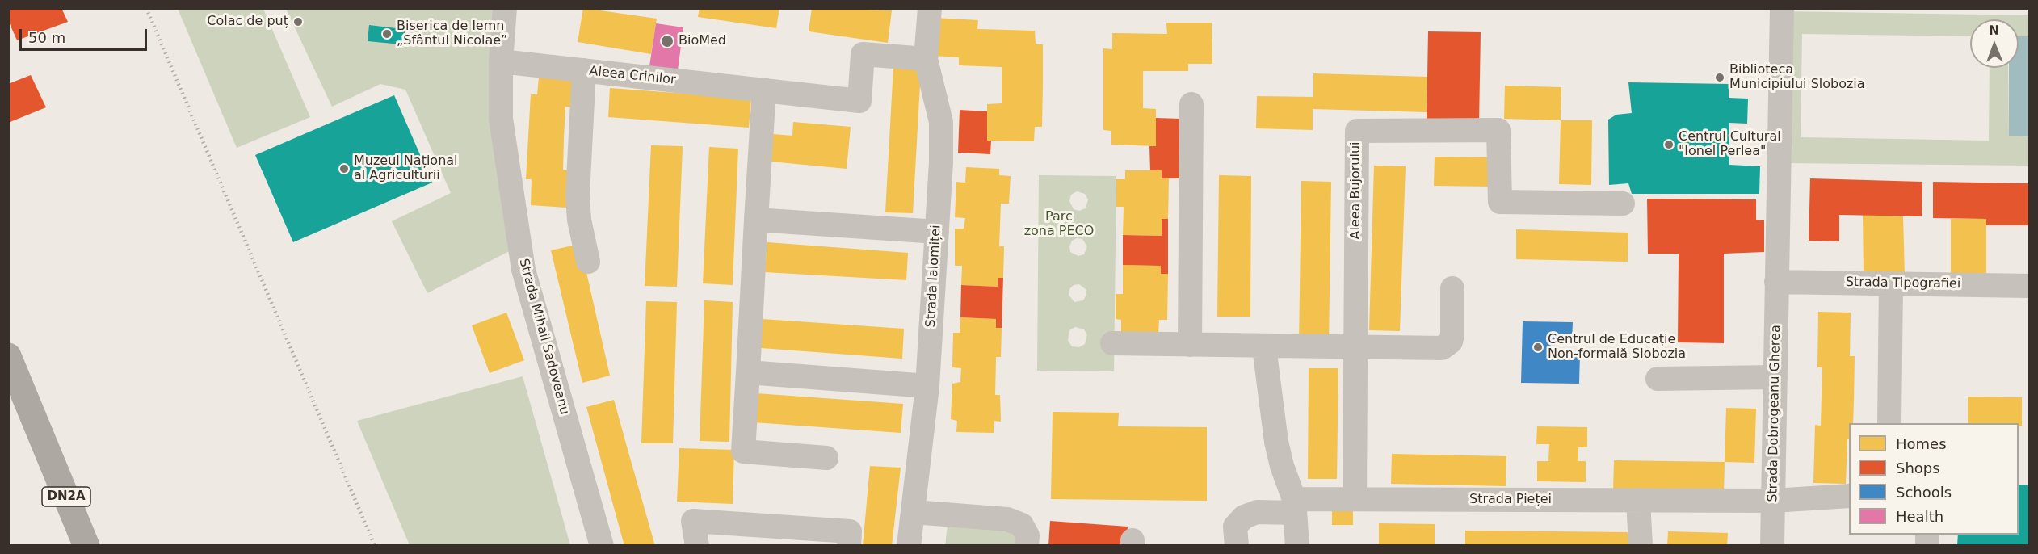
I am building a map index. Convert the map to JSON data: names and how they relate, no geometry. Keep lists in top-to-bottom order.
{
  "streets": {
    "highway": ["DN2A"],
    "street": [
      "Aleea Crinilor",
      "Aleea Bujorului",
      "Strada Ialomiței",
      "Strada Tipografiei",
      "Strada Mihail Sadoveanu",
      "Strada Dobrogeanu Gherea",
      "Strada Pieței"
    ]
  },
  "crossings": [
    ["Aleea Crinilor", "Strada Ialomiței"],
    ["Aleea Crinilor", "Strada Mihail Sadoveanu"],
    ["Aleea Bujorului", "Strada Pieței"],
    ["Strada Tipografiei", "Strada Dobrogeanu Gherea"],
    ["Strada Dobrogeanu Gherea", "Strada Pieței"]
  ],
  "parks": ["Parc zona PECO"],
  "places": [
    "Colac de puț",
    "Biserica de lemn „Sfântul Nicolae”",
    "BioMed",
    "Biblioteca Municipiului Slobozia",
    "Centrul Cultural \"Ionel Perlea\"",
    "Muzeul Național al Agriculturii",
    "Centrul de Educație Non-formală Slobozia"
  ],
  "legend": [
    "Homes",
    "Shops",
    "Schools",
    "Health"
  ],
  "scale_bar": "50 m",
  "north": "top"
}
